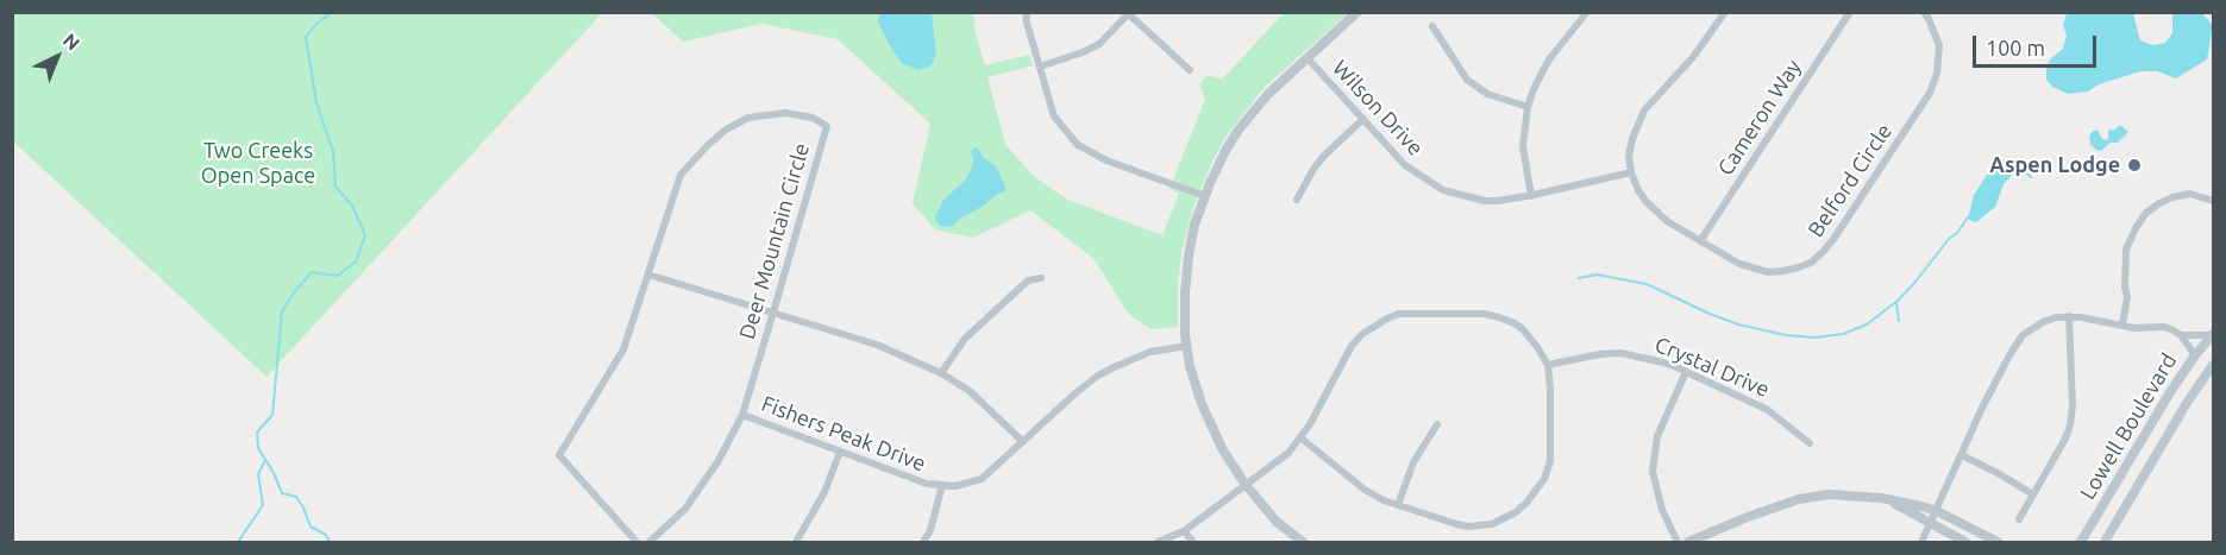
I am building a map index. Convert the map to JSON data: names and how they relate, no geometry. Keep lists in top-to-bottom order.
{
  "streets": {
    "main road": ["Lowell Boulevard"],
    "street": [
      "Wilson Drive",
      "Cameron Way",
      "Belford Circle",
      "Deer Mountain Circle",
      "Crystal Drive",
      "Fishers Peak Drive"
    ]
  },
  "crossings": [
    ["Wilson Drive", "Belford Circle"],
    ["Cameron Way", "Belford Circle"],
    ["Deer Mountain Circle", "Fishers Peak Drive"]
  ],
  "parks": ["Two Creeks Open Space"],
  "places": ["Aspen Lodge"],
  "scale_bar": "100 m",
  "north": "top right"
}
